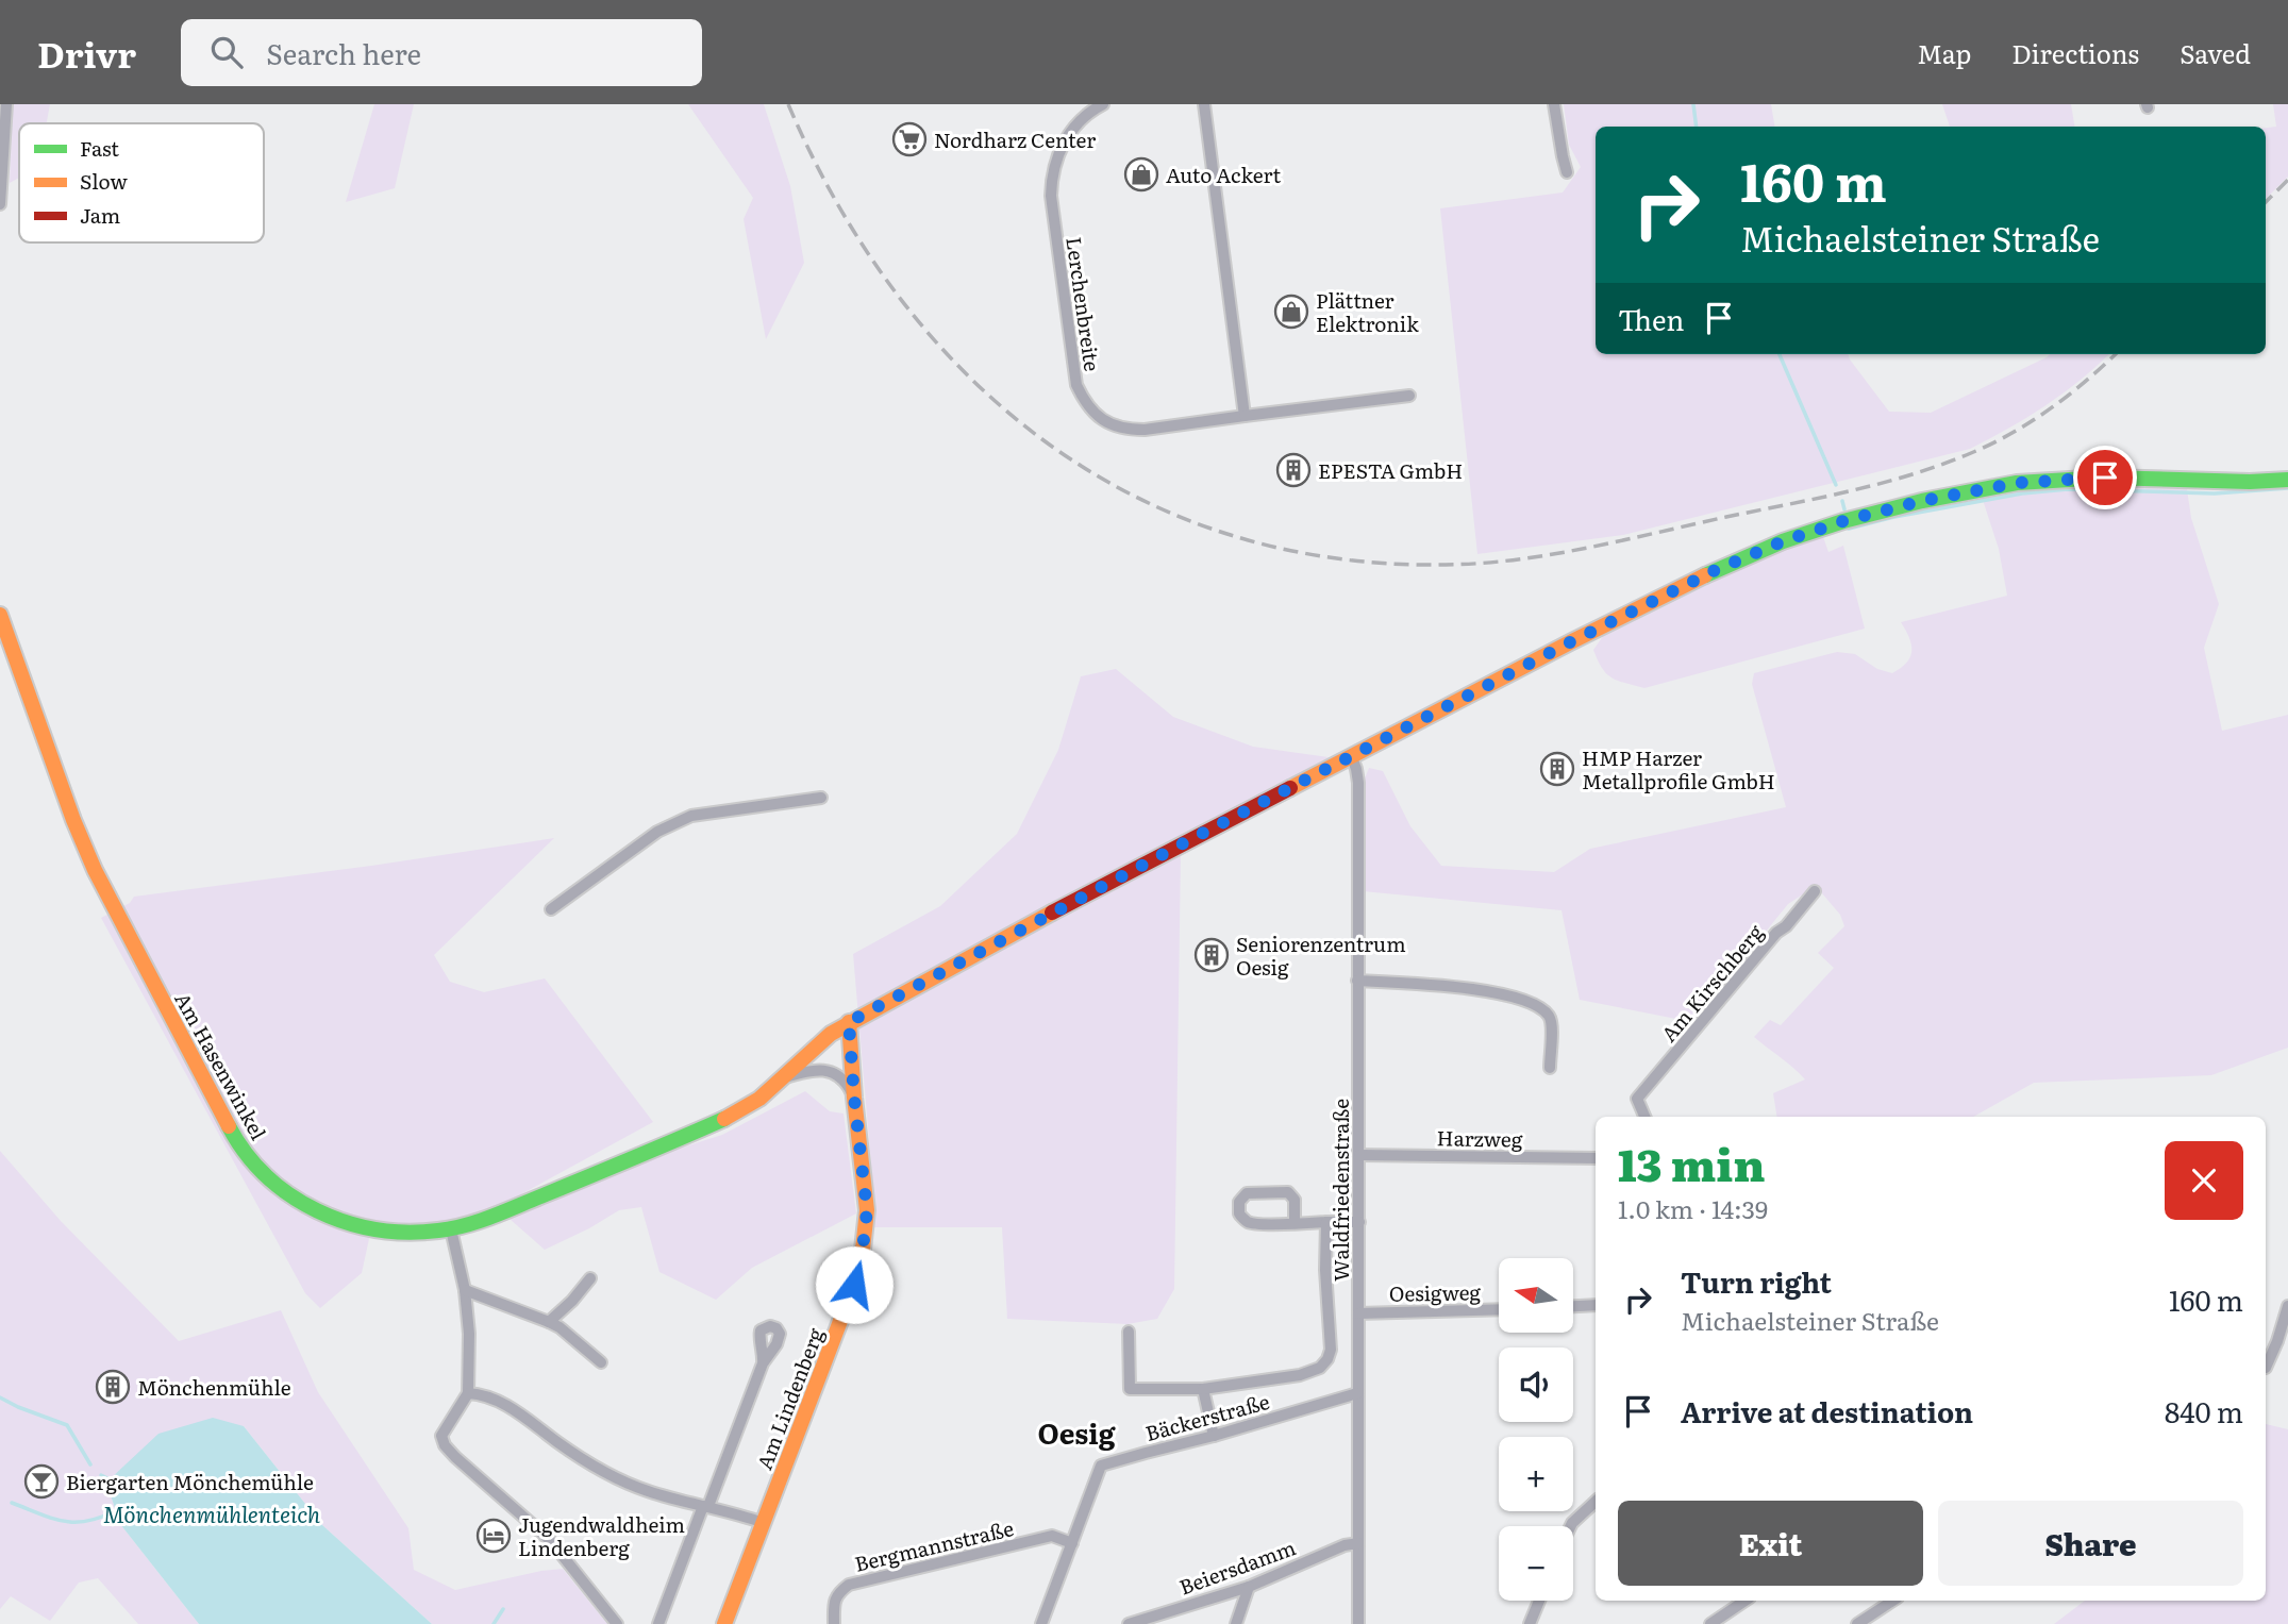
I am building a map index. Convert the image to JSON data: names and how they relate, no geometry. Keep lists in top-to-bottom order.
{
  "streets": {
    "street": [
      "Lerchenbreite",
      "Am Kirschberg",
      "Am Hasenwinkel",
      "Harzweg",
      "Waldfriedenstraße",
      "Oesigweg",
      "Am Lindenberg",
      "Bäckerstraße",
      "Bergmannstraße",
      "Beiersdamm"
    ]
  },
  "crossings": [
    ["Am Hasenwinkel", "Waldfriedenstraße"],
    ["Am Hasenwinkel", "Am Lindenberg"],
    ["Harzweg", "Waldfriedenstraße"],
    ["Waldfriedenstraße", "Oesigweg"],
    ["Waldfriedenstraße", "Bäckerstraße"],
    ["Waldfriedenstraße", "Beiersdamm"],
    ["Bäckerstraße", "Bergmannstraße"]
  ],
  "districts": ["Oesig"],
  "water": ["Mönchenmühlenteich"],
  "places": {
    "supermarket": ["Nordharz Center"],
    "shop": ["Auto Ackert", "Plättner Elektronik"],
    "building": [
      "EPESTA GmbH",
      "HMP Harzer Metallprofile GmbH",
      "Seniorenzentrum Oesig",
      "Mönchenmühle"
    ],
    "bar": ["Biergarten Mönchemühle"],
    "hotel": ["Jugendwaldheim Lindenberg"]
  },
  "legend": ["Fast", "Slow", "Jam"],
  "north": "left",
  "page": {
    "header": "Drivr",
    "search": "Search here",
    "nav": ["Map", "Directions", "Saved"],
    "turn": ["160 m", "Michaelsteiner Straße"],
    "then": "Then",
    "heading": ["13 min", "1.0 km · 14:39"],
    "list": [
      {
        "name": "Turn right",
        "note": "Michaelsteiner Straße",
        "value": "160 m"
      },
      {
        "name": "Arrive at destination",
        "value": "840 m"
      }
    ],
    "map_buttons": ["+", "−"],
    "buttons": ["Exit", "Share"]
  }
}
